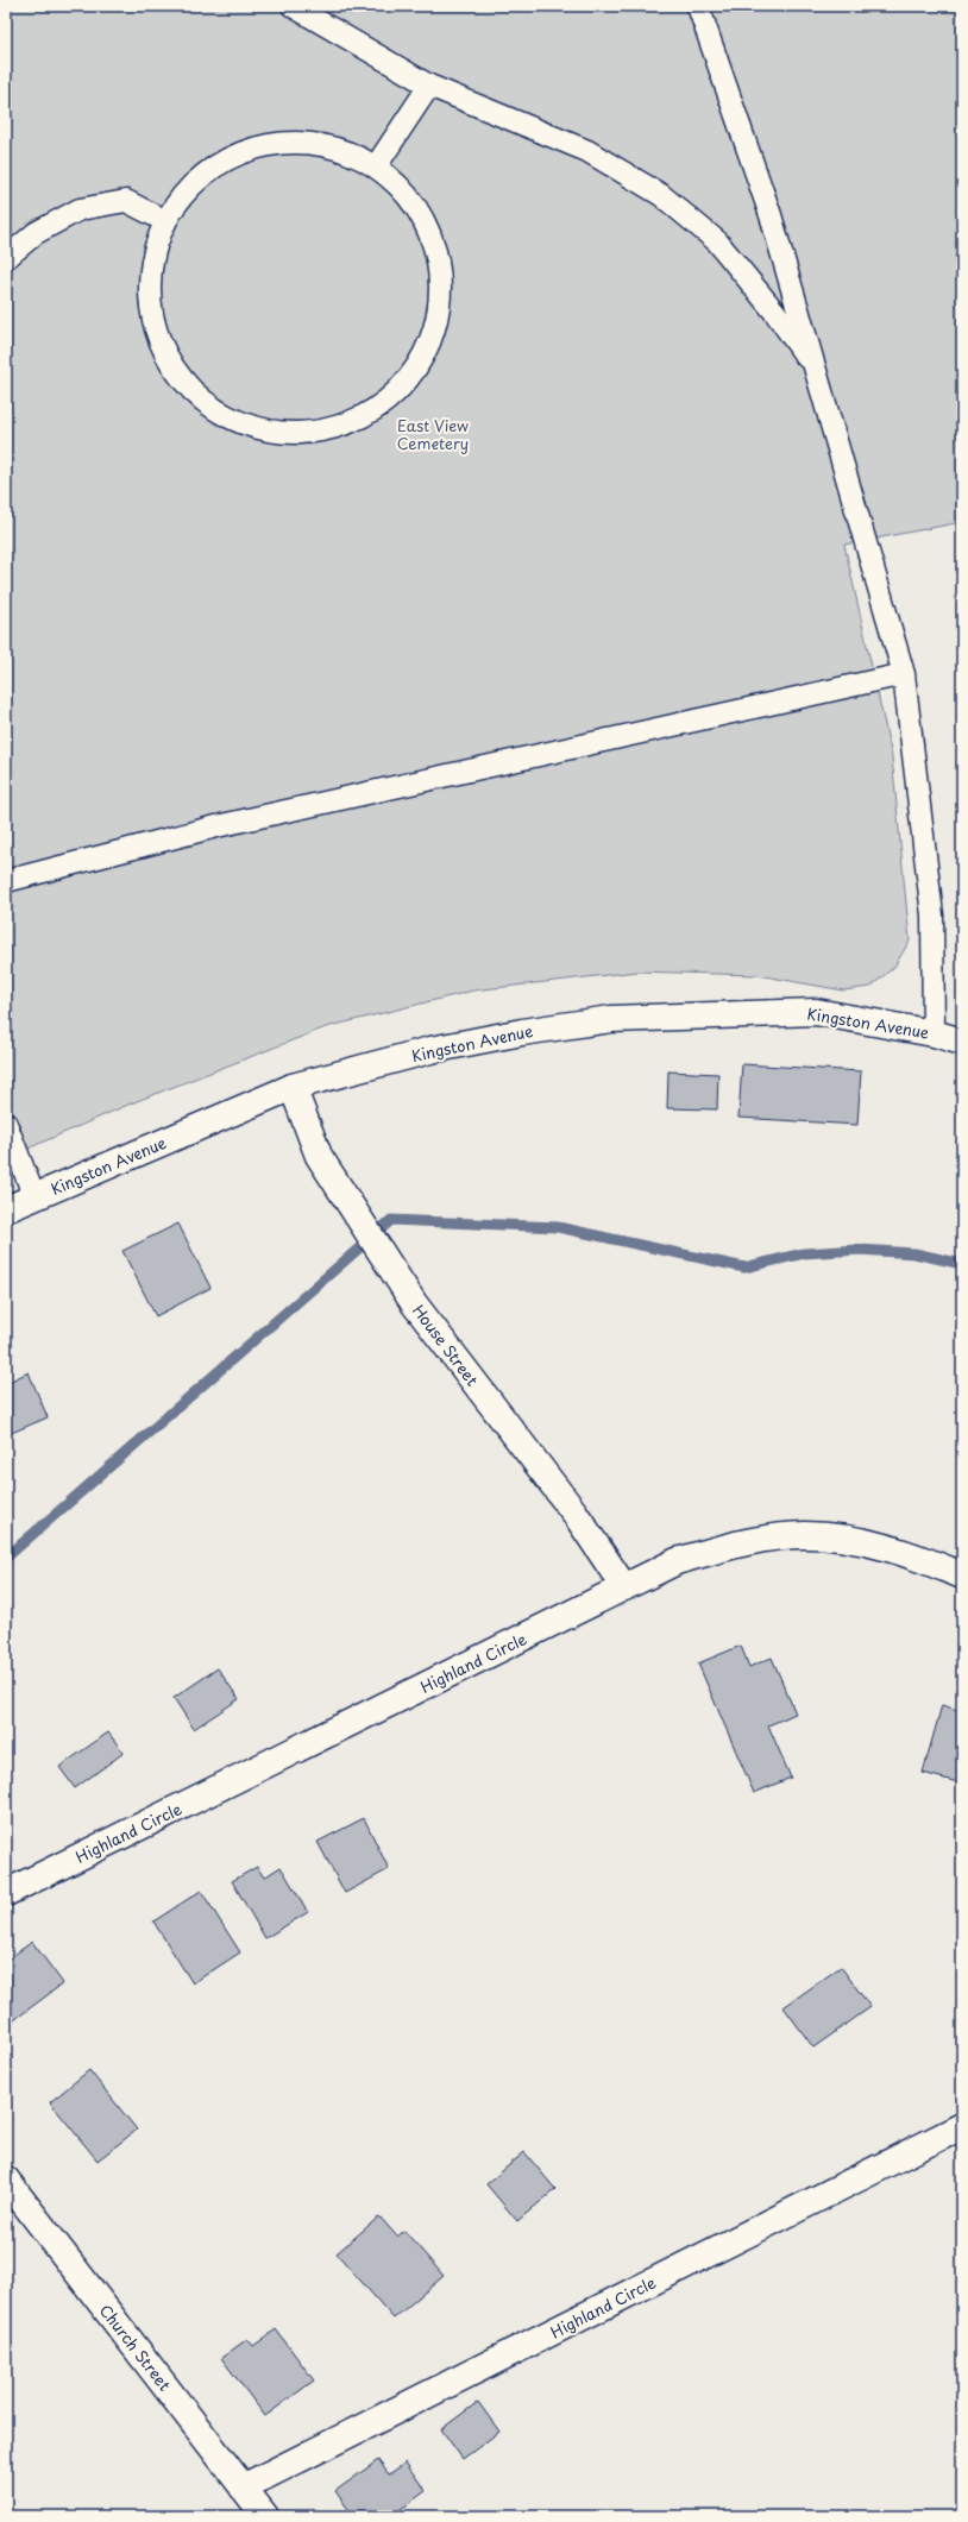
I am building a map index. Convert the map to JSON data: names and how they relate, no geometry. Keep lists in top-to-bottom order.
{
  "streets": {
    "street": [
      "Kingston Avenue",
      "House Street",
      "Highland Circle",
      "Church Street"
    ]
  },
  "crossings": [
    ["Kingston Avenue", "House Street"],
    ["House Street", "Highland Circle"],
    ["Highland Circle", "Church Street"]
  ],
  "parks": ["East View Cemetery"]
}
